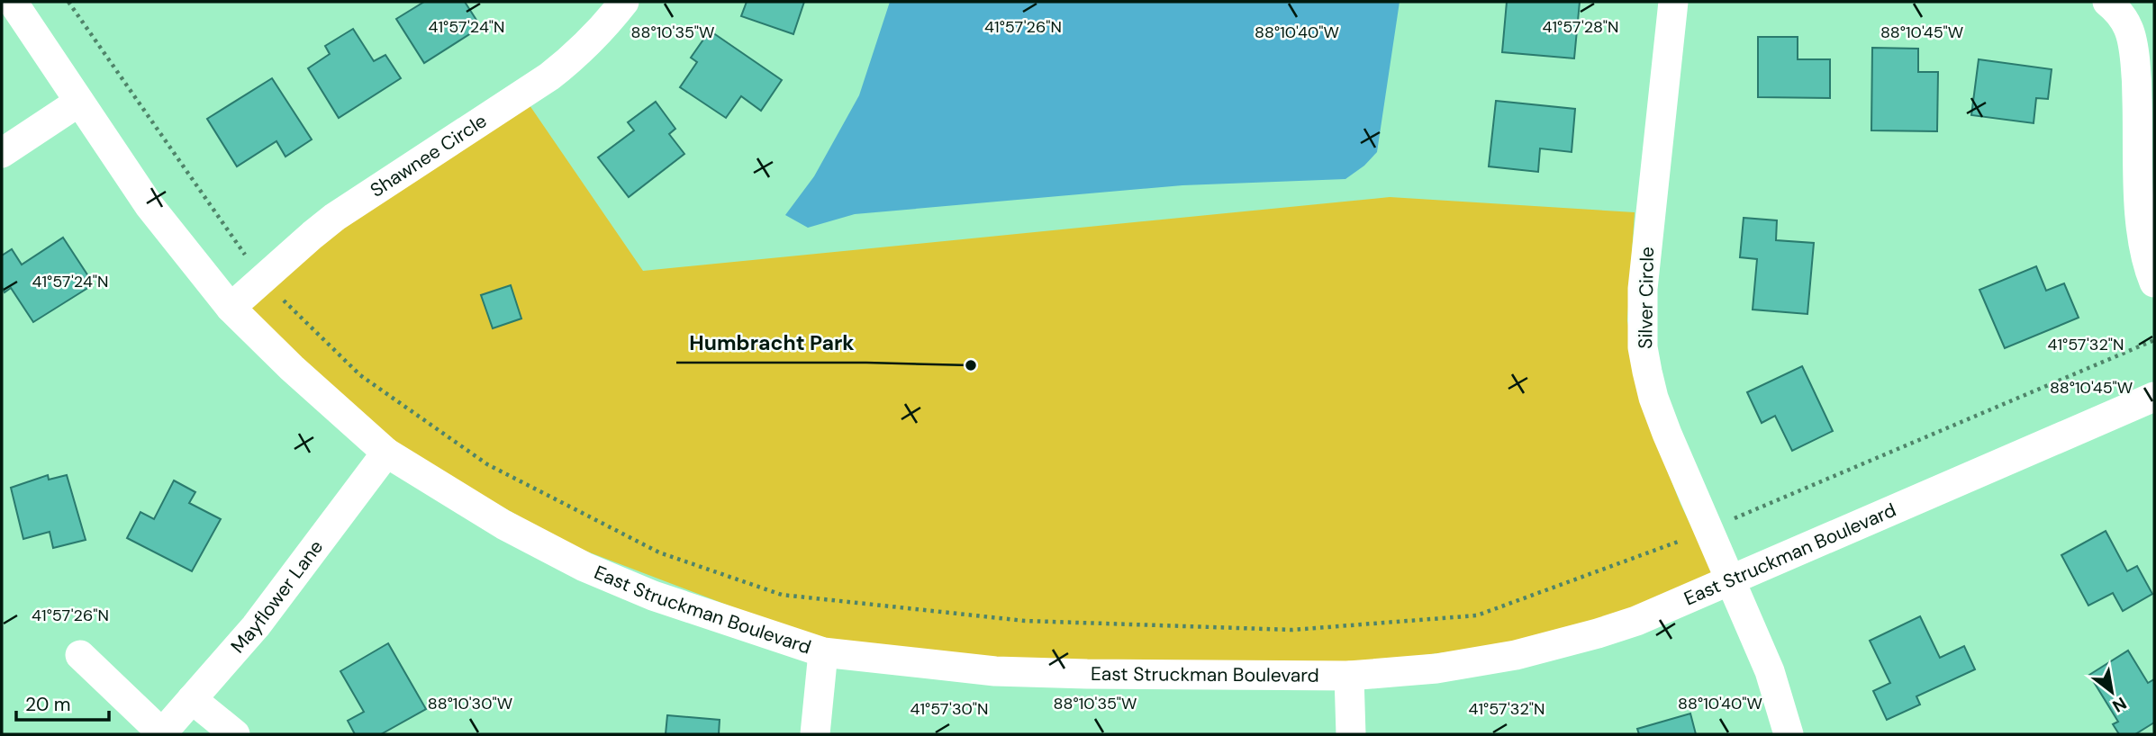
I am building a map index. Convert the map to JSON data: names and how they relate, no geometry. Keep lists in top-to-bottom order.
{
  "streets": {
    "street": [
      "Shawnee Circle",
      "Silver Circle",
      "East Struckman Boulevard",
      "Mayflower Lane"
    ]
  },
  "crossings": [
    ["Shawnee Circle", "East Struckman Boulevard"],
    ["Silver Circle", "East Struckman Boulevard"],
    ["East Struckman Boulevard", "Mayflower Lane"]
  ],
  "places": ["Humbracht Park"],
  "scale_bar": "20 m",
  "north": "bottom right",
  "coordinates": [
    "41°57'24\"N",
    "41°57'26\"N",
    "41°57'28\"N",
    "88°10'35\"W",
    "88°10'40\"W",
    "88°10'45\"W",
    "41°57'32\"N",
    "88°10'30\"W",
    "41°57'30\"N"
  ]
}
